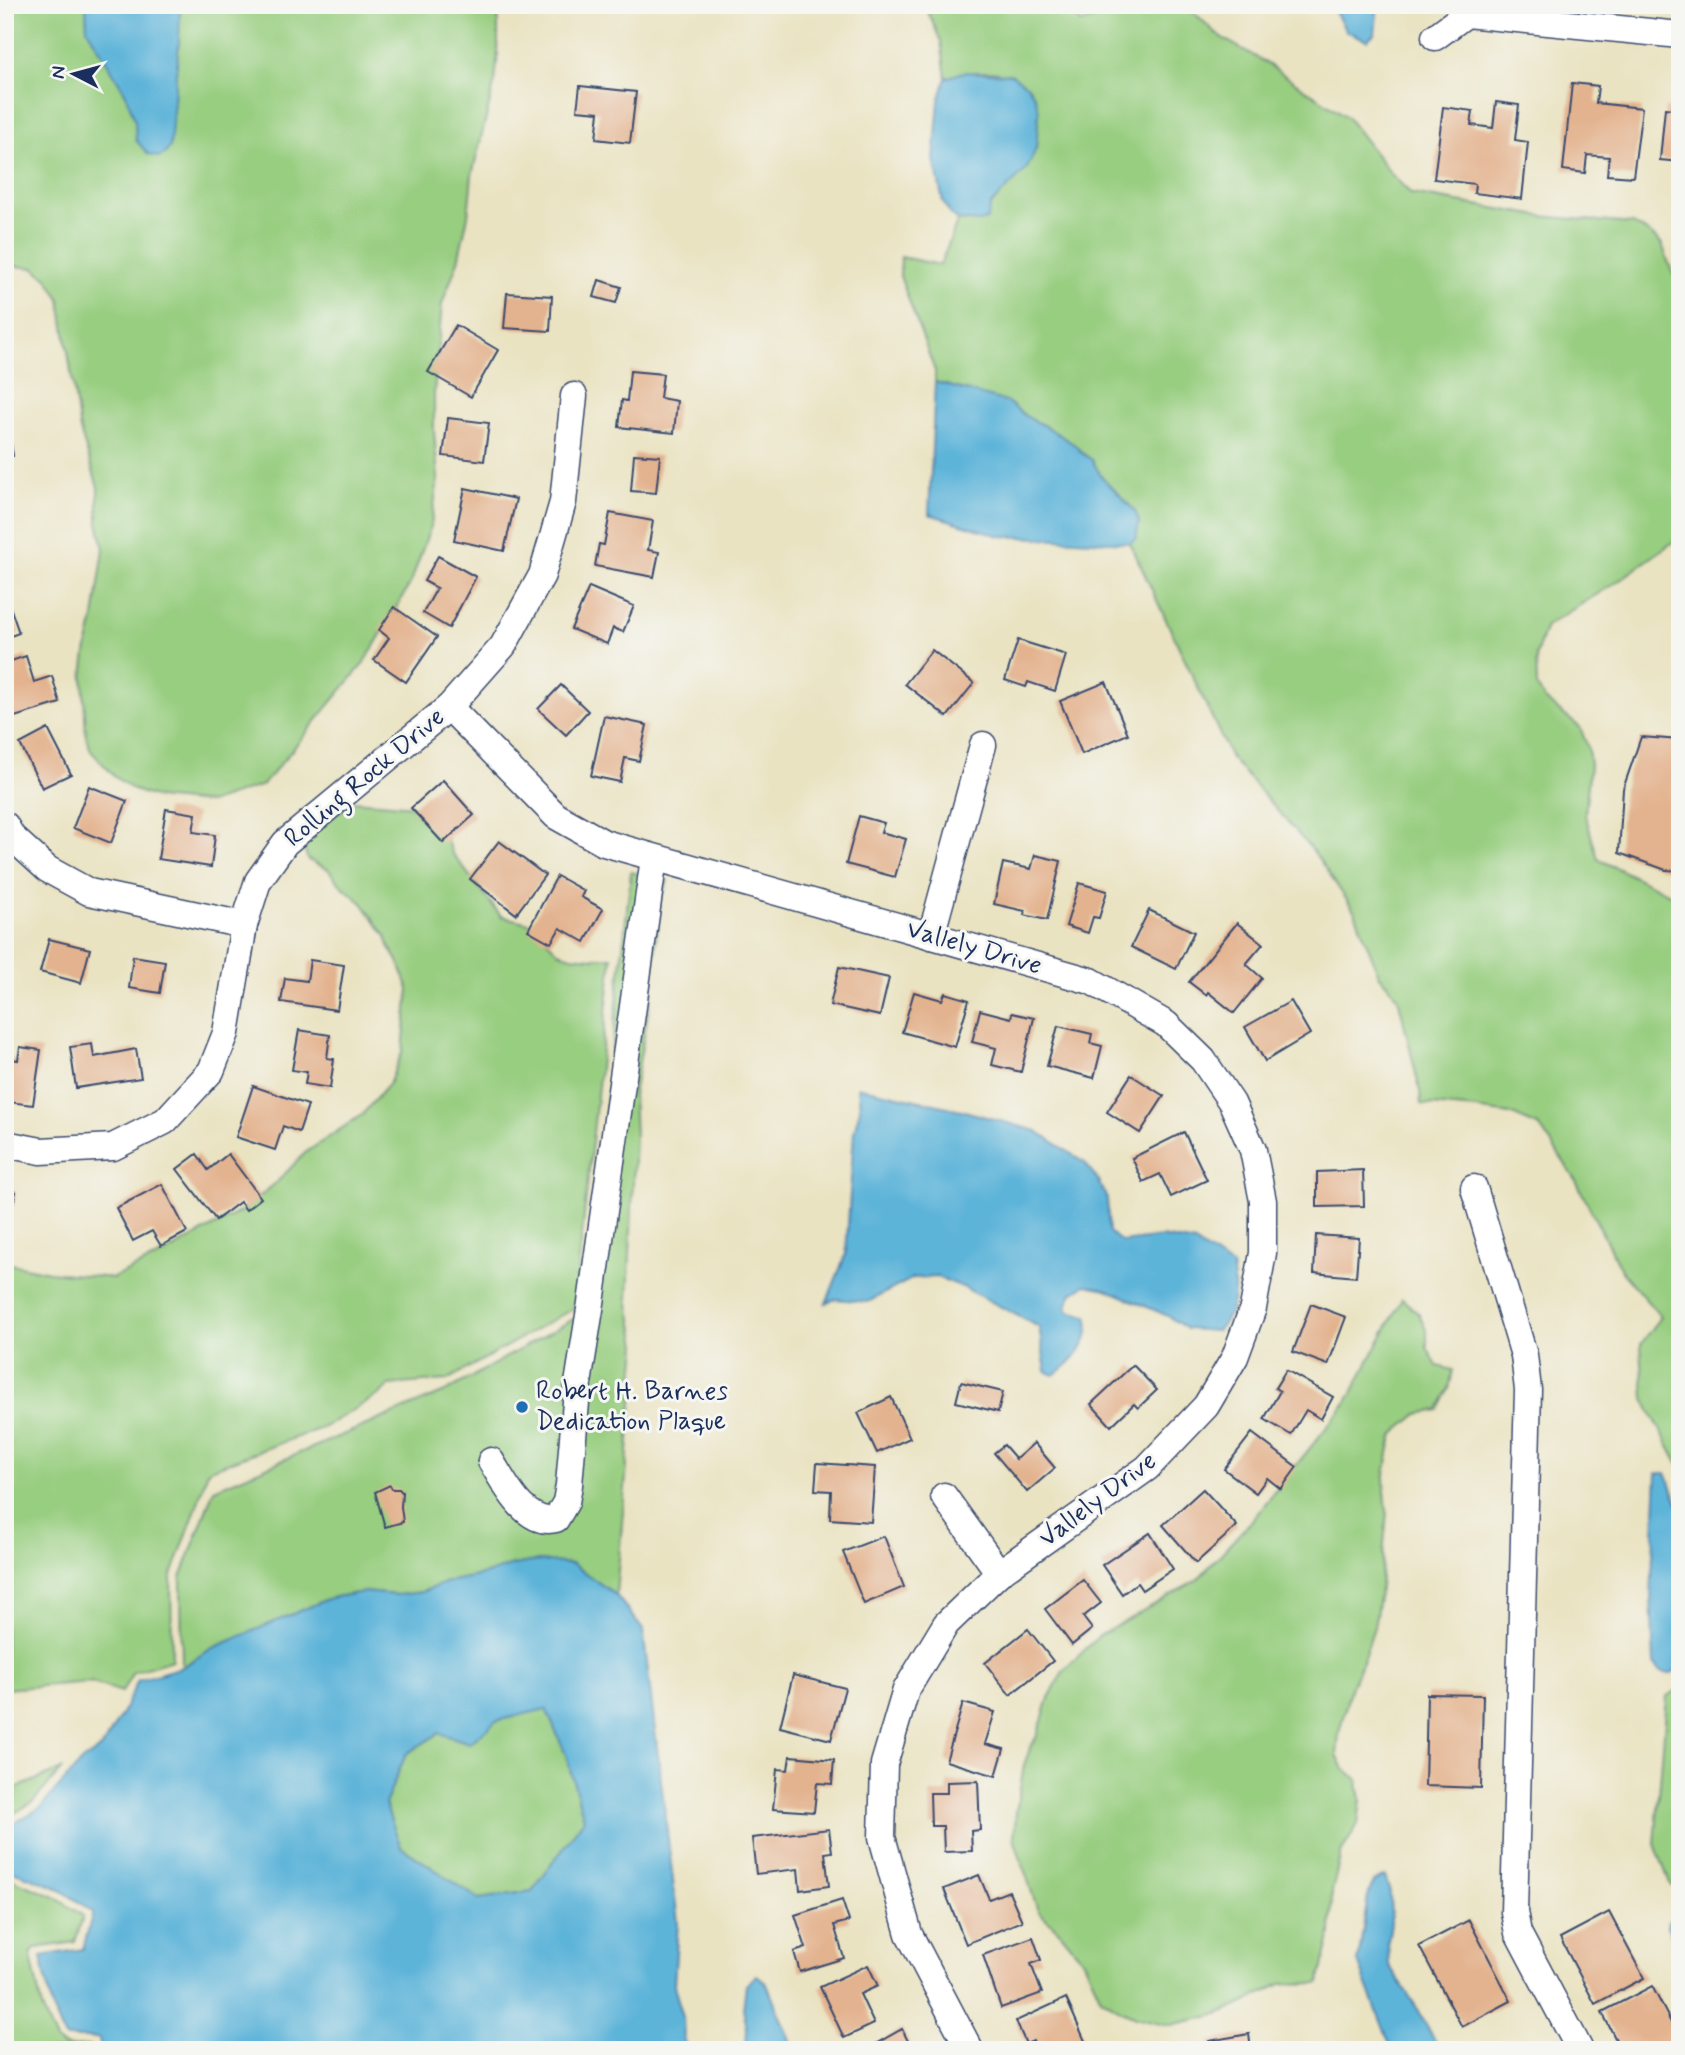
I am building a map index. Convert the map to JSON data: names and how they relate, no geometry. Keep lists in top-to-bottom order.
{
  "streets": {
    "street": ["Rolling Rock Drive", "Vallely Drive"]
  },
  "crossings": [
    ["Rolling Rock Drive", "Vallely Drive"]
  ],
  "places": ["Robert H. Barnes Dedication Plaque"],
  "north": "left"
}
